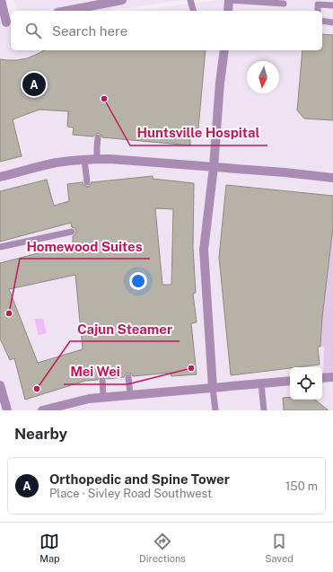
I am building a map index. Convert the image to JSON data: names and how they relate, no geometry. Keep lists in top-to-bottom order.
{
  "places": [
    "Huntsville Hospital",
    "Homewood Suites",
    "Mei Wei",
    "Cajun Steamer"
  ],
  "north": "bottom",
  "page": {
    "search": "Search here",
    "pins": "A",
    "heading": "Nearby",
    "list": [
      {
        "mark": "A",
        "name": "Orthopedic and Spine Tower",
        "note": "Place · Sivley Road Southwest",
        "value": "150 m"
      }
    ],
    "nav": ["Map", "Directions", "Saved"]
  }
}
